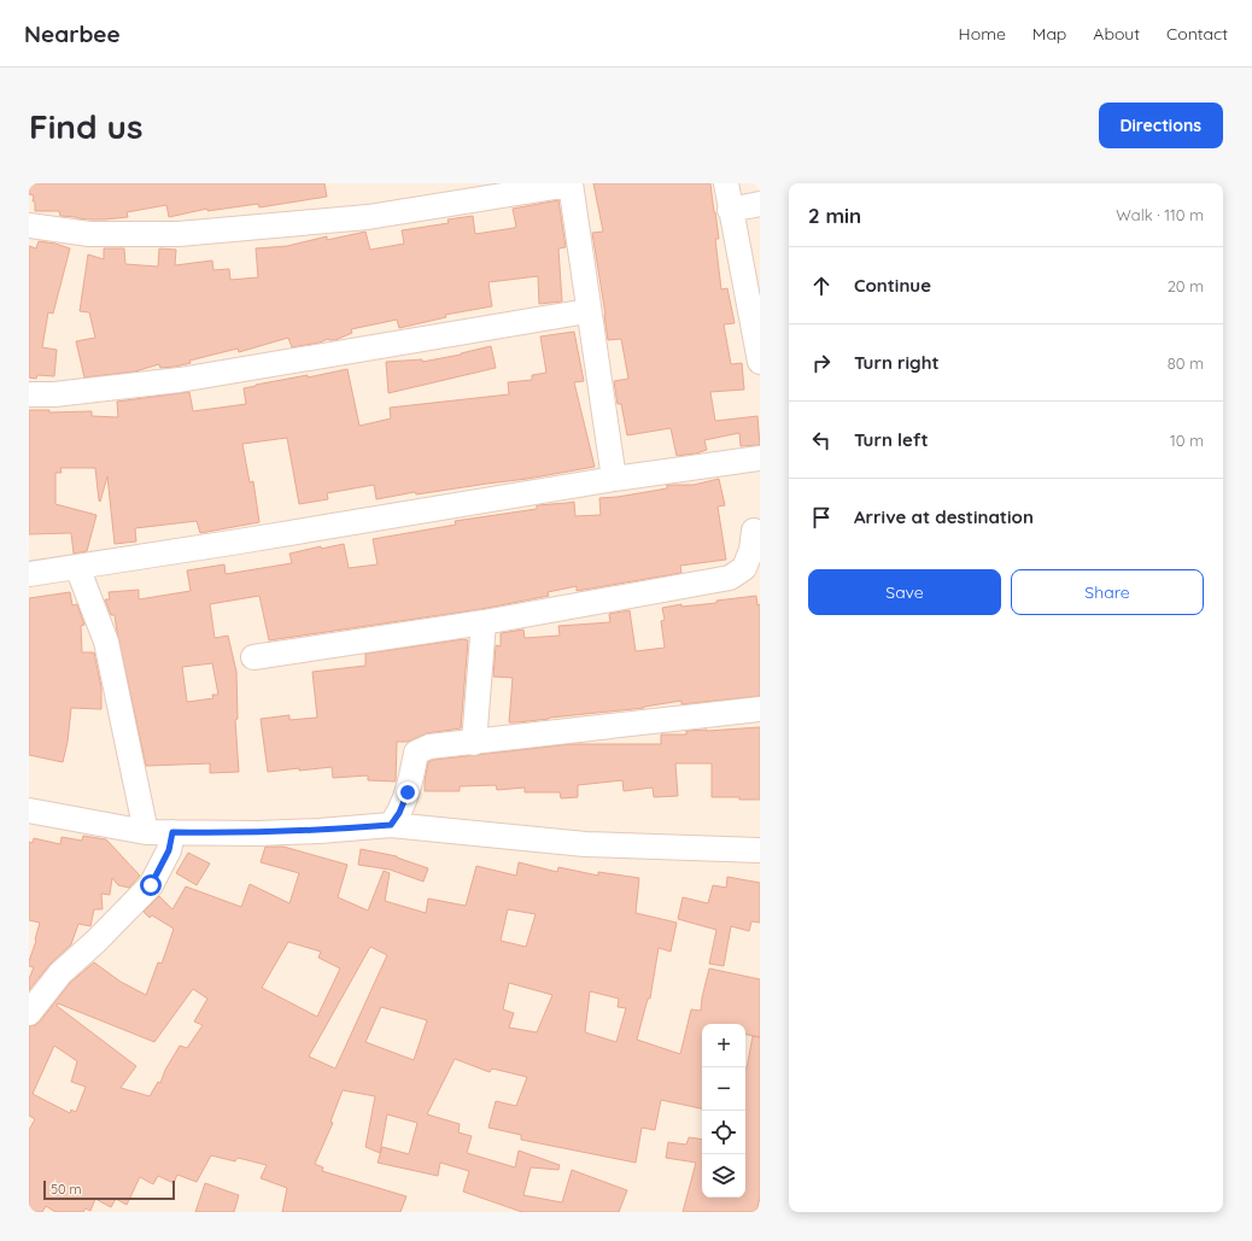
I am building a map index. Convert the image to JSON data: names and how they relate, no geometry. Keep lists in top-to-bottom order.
{
  "scale_bar": "50 m",
  "page": {
    "header": "Nearbee",
    "nav": [
      "Home",
      "Map",
      "About",
      "Contact"
    ],
    "buttons": [
      "Directions",
      ["Save", "Share"]
    ],
    "title": "Find us",
    "heading": ["2 min", "Walk · 110 m"],
    "list": [
      ["Continue", "20 m"],
      ["Turn right", "80 m"],
      ["Turn left", "10 m"],
      "Arrive at destination"
    ],
    "map_buttons": ["+", "−"],
    "scale": "50 m"
  }
}
